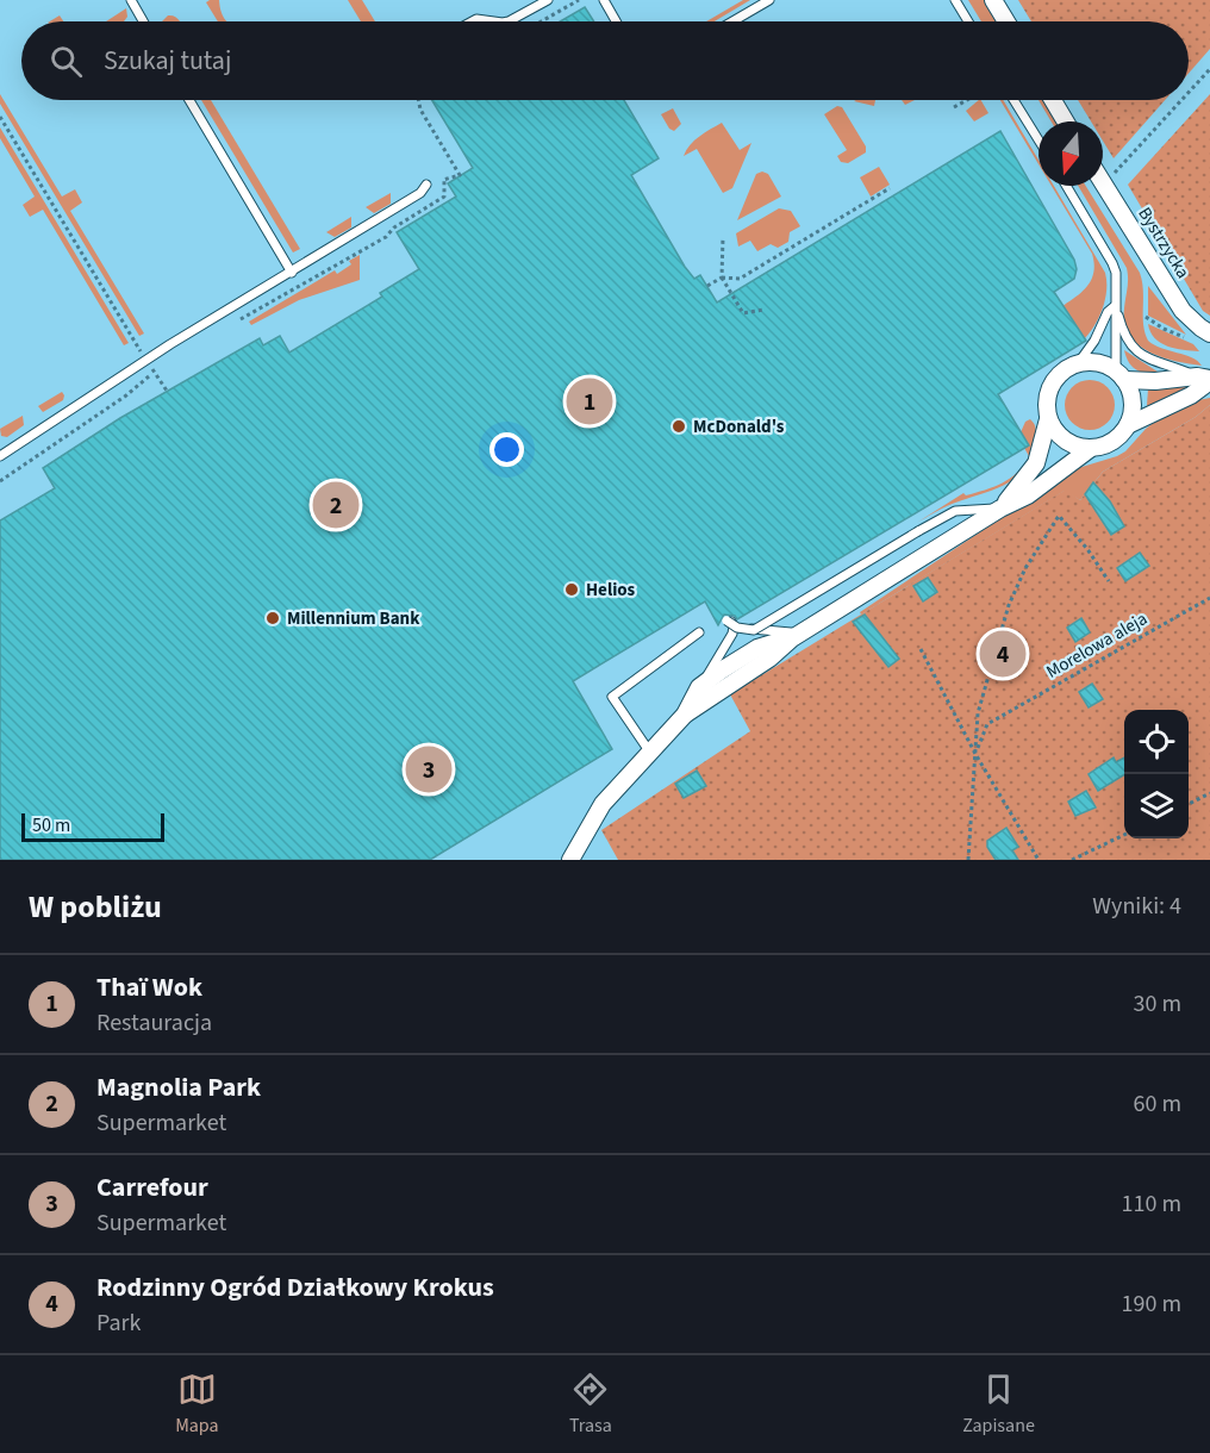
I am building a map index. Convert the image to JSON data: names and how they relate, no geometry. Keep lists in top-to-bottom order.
{
  "streets": {
    "street": ["Bystrzycka"],
    "path": ["Morelowa aleja"]
  },
  "places": ["McDonald's", "Helios", "Millennium Bank"],
  "scale_bar": "50 m",
  "north": "bottom",
  "page": {
    "search": "Szukaj tutaj",
    "pins": [
      "1",
      "2",
      "4",
      "3"
    ],
    "scale": "50 m",
    "heading": ["W pobliżu", "Wyniki: 4"],
    "list": [
      {
        "mark": "1",
        "name": "Thaï Wok",
        "note": "Restauracja",
        "value": "30 m"
      },
      {
        "mark": "2",
        "name": "Magnolia Park",
        "note": "Supermarket",
        "value": "60 m"
      },
      {
        "mark": "3",
        "name": "Carrefour",
        "note": "Supermarket",
        "value": "110 m"
      },
      {
        "mark": "4",
        "name": "Rodzinny Ogród Działkowy Krokus",
        "note": "Park",
        "value": "190 m"
      }
    ],
    "nav": ["Mapa", "Trasa", "Zapisane"]
  }
}
